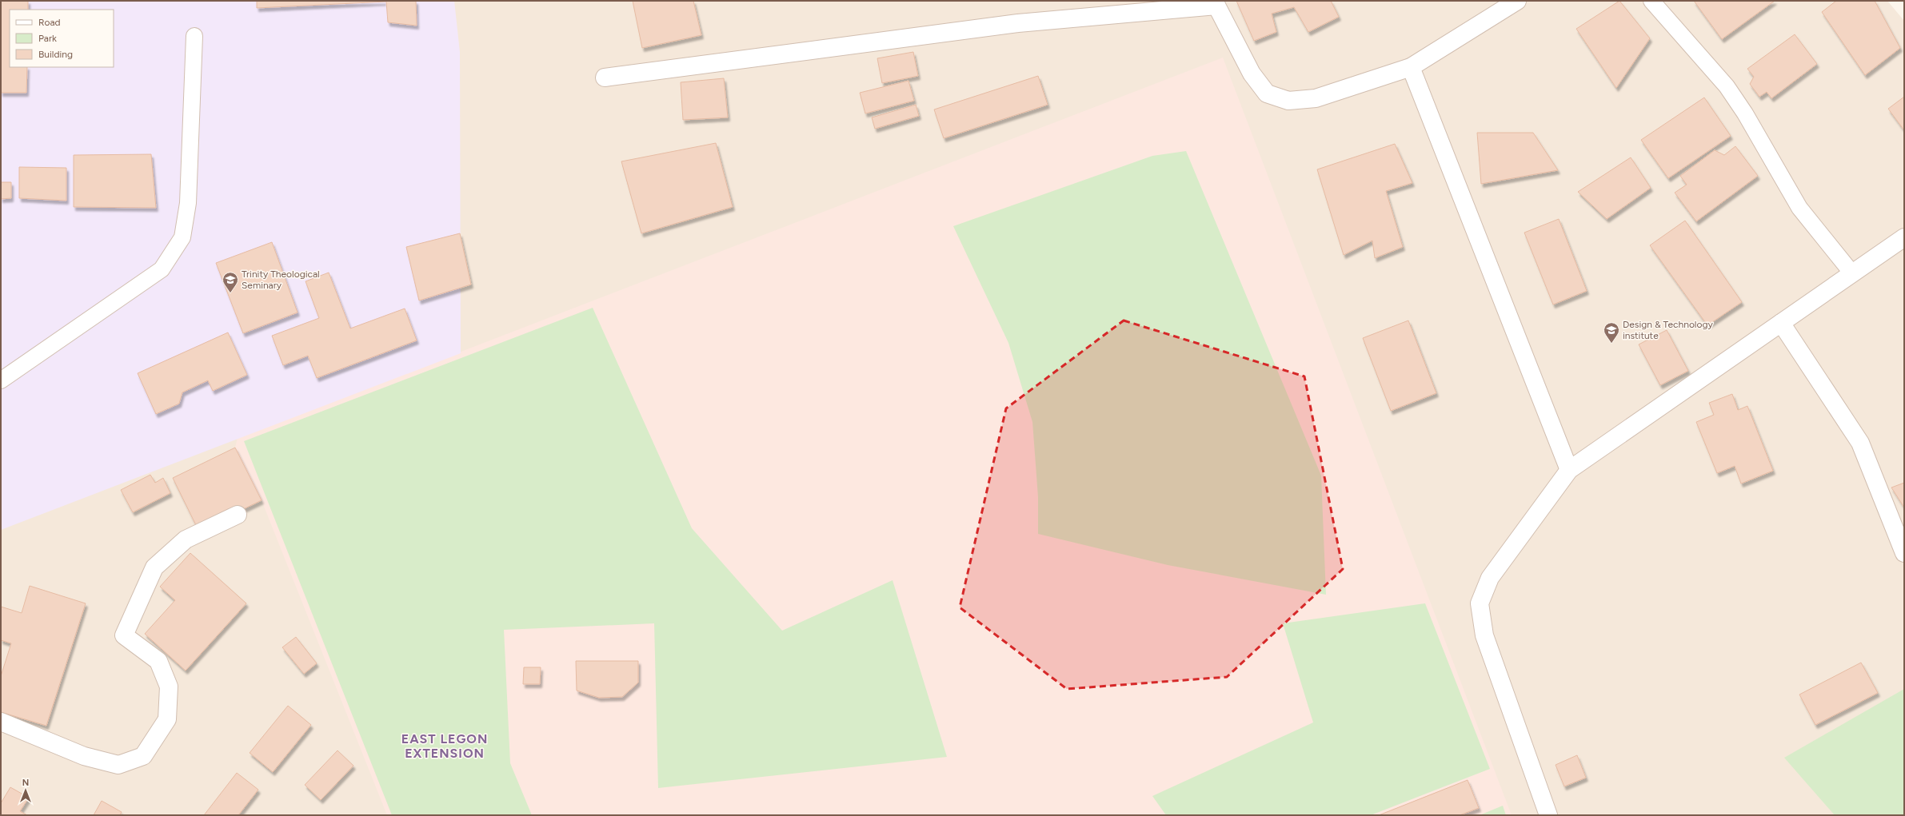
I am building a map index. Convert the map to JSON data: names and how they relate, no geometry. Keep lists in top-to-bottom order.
{
  "districts": ["EAST LEGON EXTENSION"],
  "places": {
    "school or university": ["Trinity Theological Seminary", "Design & Technology institute"]
  },
  "legend": ["Road", "Park", "Building"],
  "north": "top"
}
